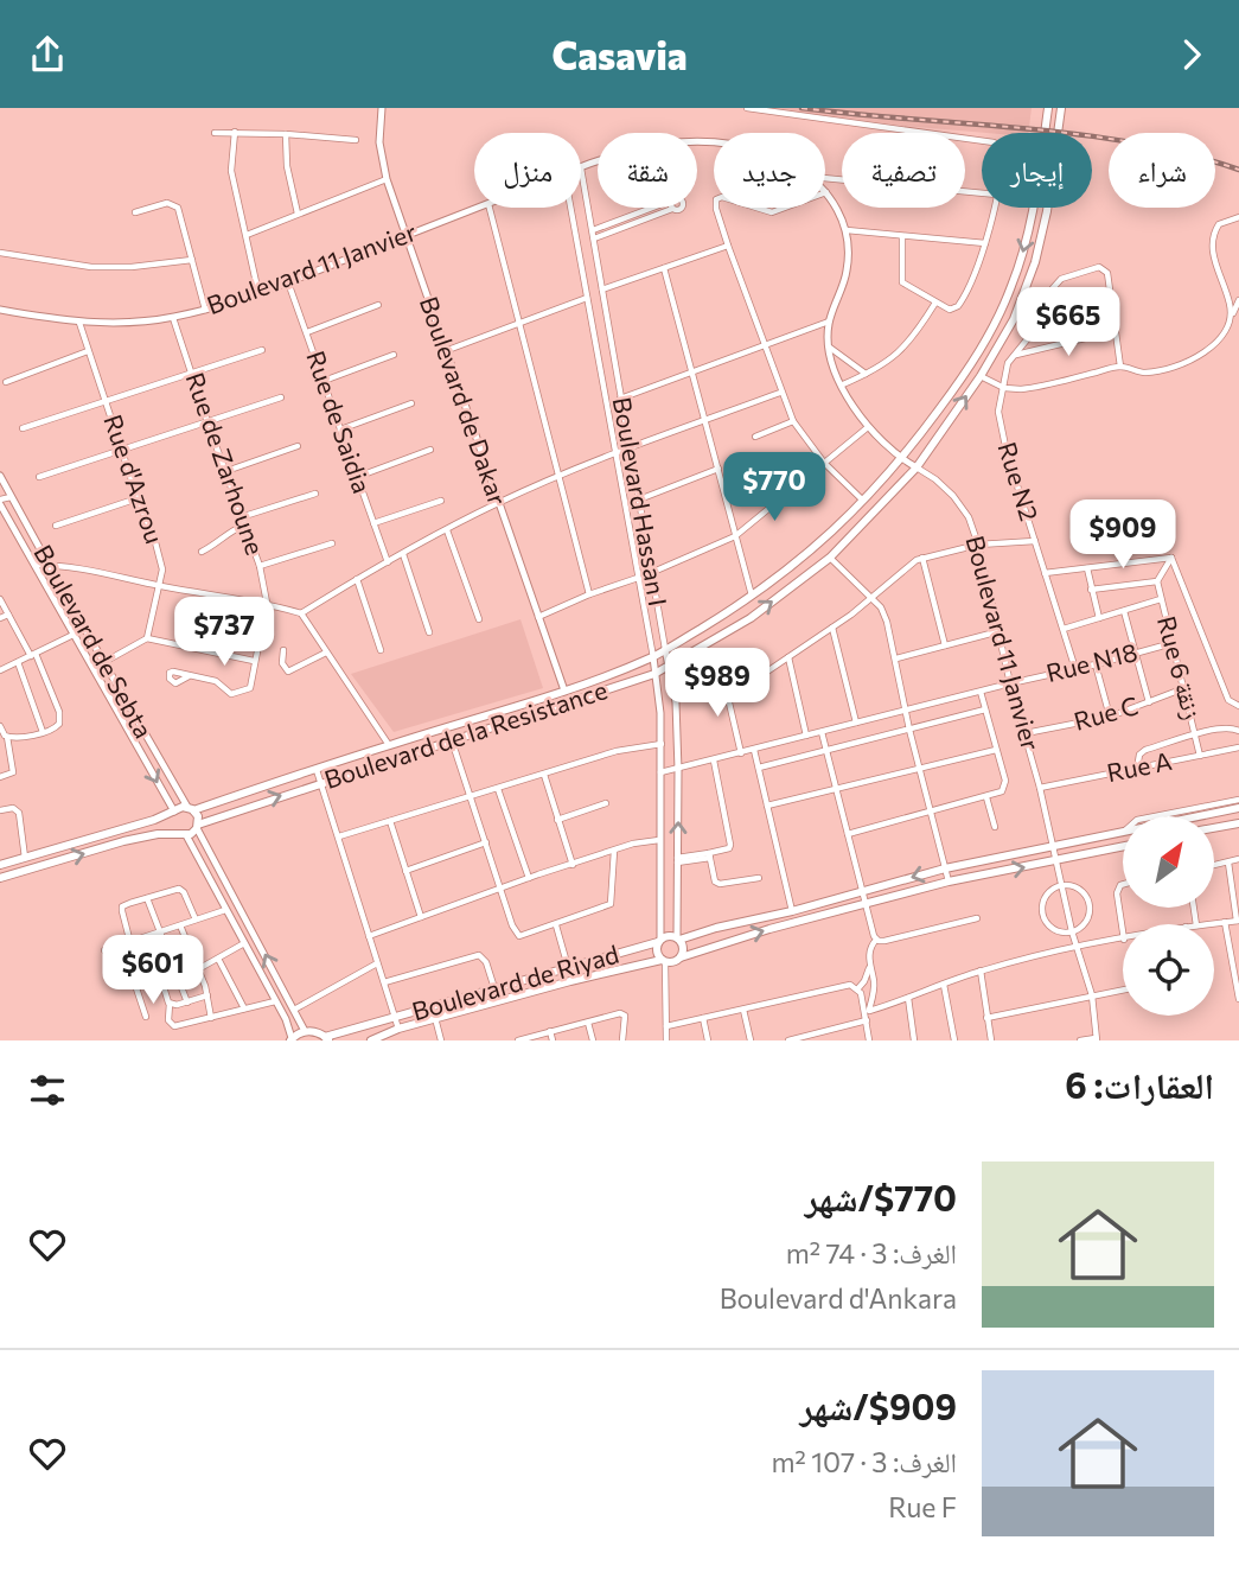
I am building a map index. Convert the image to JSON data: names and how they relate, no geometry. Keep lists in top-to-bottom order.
{
  "streets": {
    "main road": ["Boulevard de la Resistance", "Boulevard de Riyad"],
    "street": [
      "Boulevard 11 Janvier",
      "Boulevard de Dakar",
      "Rue de Saidia",
      "Rue de Zarhoune",
      "Rue d'Azrou",
      "Rue N2",
      "Boulevard Hassan I",
      "Boulevard de Sebta",
      "Rue N18",
      "Rue 6 زنقة",
      "Rue C",
      "Rue A"
    ]
  },
  "crossings": [
    ["Boulevard 11 Janvier", "Boulevard de Dakar"],
    ["Boulevard 11 Janvier", "Rue de Saidia"],
    ["Boulevard 11 Janvier", "Rue de Zarhoune"],
    ["Boulevard 11 Janvier", "Rue d'Azrou"],
    ["Boulevard 11 Janvier", "Boulevard Hassan I"],
    ["Boulevard 11 Janvier", "Rue N18"],
    ["Boulevard 11 Janvier", "Rue C"],
    ["Boulevard 11 Janvier", "Boulevard de la Resistance"],
    ["Boulevard 11 Janvier", "Rue A"],
    ["Boulevard de Dakar", "Boulevard de la Resistance"],
    ["Rue N2", "Rue N18"],
    ["Boulevard Hassan I", "Rue N18"],
    ["Boulevard Hassan I", "Boulevard de la Resistance"],
    ["Boulevard Hassan I", "Boulevard de Riyad"],
    ["Boulevard de Sebta", "Boulevard de la Resistance"],
    ["Rue N18", "Rue 6 زنقة"],
    ["Rue 6 زنقة", "Rue C"],
    ["Rue 6 زنقة", "Rue A"]
  ],
  "north": "top right",
  "page": {
    "header": "Casavia",
    "chip": [
      "شراء",
      "إيجار",
      "تصفية",
      "جديد",
      "شقة",
      "منزل"
    ],
    "price": [
      "$665",
      "$770",
      "$909",
      "$737",
      "$989",
      "$601"
    ],
    "heading": "العقارات: 6",
    "list": [
      {
        "name": "$770/شهر",
        "note": "الغرف: 3 · 74 m² · Boulevard d'Ankara"
      },
      {
        "name": "$909/شهر",
        "note": "الغرف: 3 · 107 m² · Rue F"
      }
    ]
  }
}
